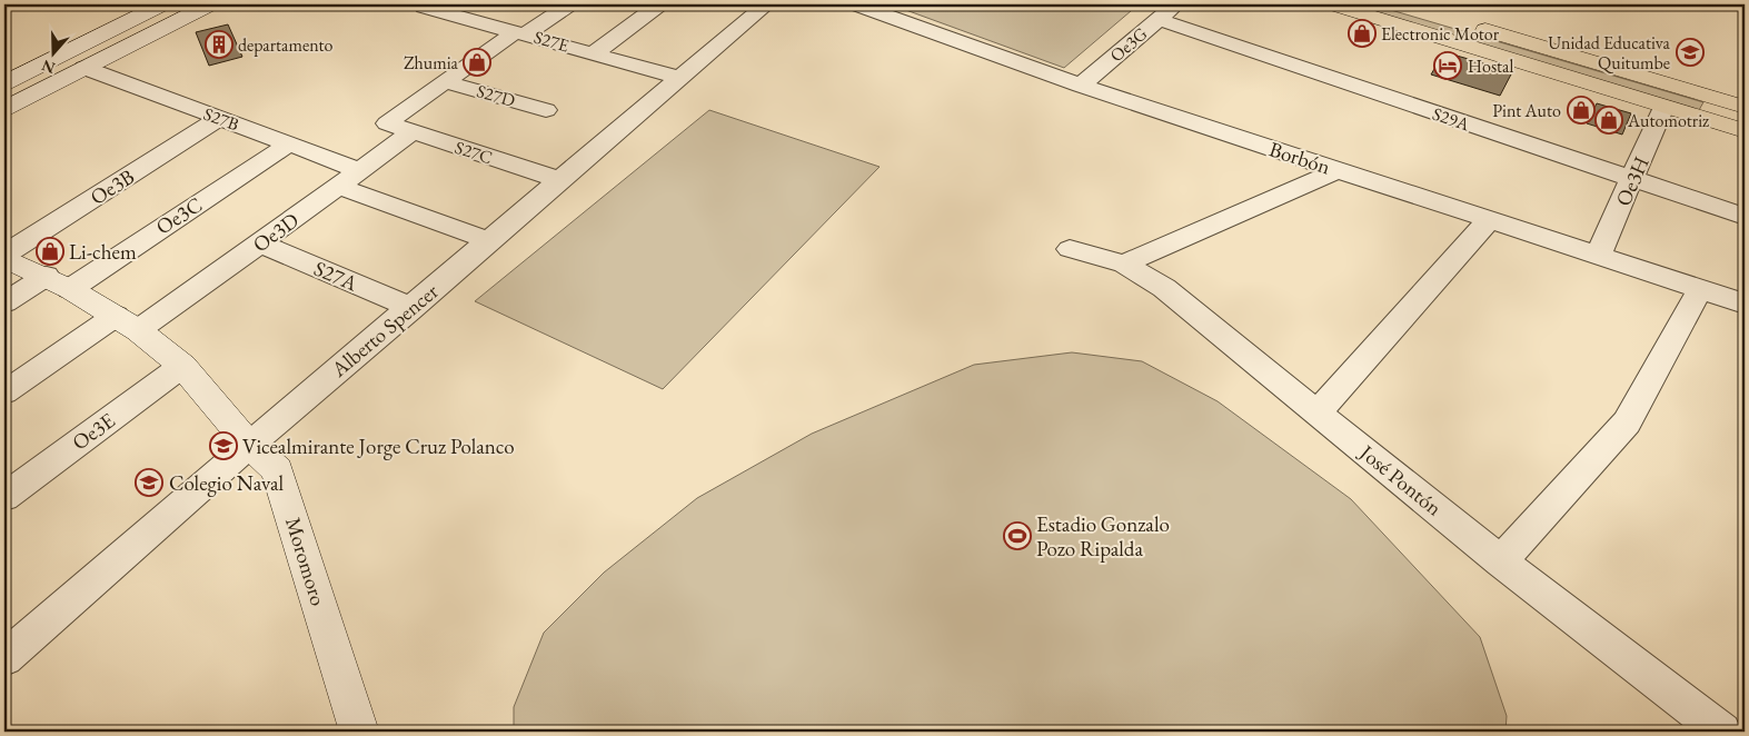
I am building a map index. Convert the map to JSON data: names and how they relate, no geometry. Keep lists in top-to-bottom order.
{
  "streets": {
    "street": [
      "S27E",
      "Oe3G",
      "S27D",
      "S27B",
      "S29A",
      "S27C",
      "Borbón",
      "Oe3H",
      "Oe3B",
      "Oe3C",
      "Oe3D",
      "S27A",
      "Alberto Spencer",
      "Oe3E",
      "José Pontón",
      "Moromoro"
    ]
  },
  "crossings": [
    ["S27E", "Alberto Spencer"],
    ["Oe3G", "S29A"],
    ["Oe3G", "Borbón"],
    ["S27D", "S27C"],
    ["S27B", "Oe3B"],
    ["S27B", "Oe3C"],
    ["S27B", "Oe3D"],
    ["S29A", "Oe3H"],
    ["S27C", "Oe3D"],
    ["S27C", "Alberto Spencer"],
    ["Borbón", "Oe3H"],
    ["Oe3B", "Moromoro"],
    ["Oe3C", "Moromoro"],
    ["Oe3D", "S27A"],
    ["Oe3D", "Moromoro"],
    ["S27A", "Alberto Spencer"],
    ["Alberto Spencer", "Moromoro"],
    ["Oe3E", "Moromoro"]
  ],
  "places": {
    "shop": [
      "Electronic Motor",
      "Zhumia",
      "Pint Auto",
      "Automotriz",
      "Li-chem"
    ],
    "building": ["departamento"],
    "school or university": ["Unidad Educativa Quitumbe", "Vicealmirante Jorge Cruz Polanco", "Colegio Naval"],
    "hotel": ["Hostal"],
    "sports": ["Estadio Gonzalo Pozo Ripalda"]
  },
  "north": "bottom"
}
